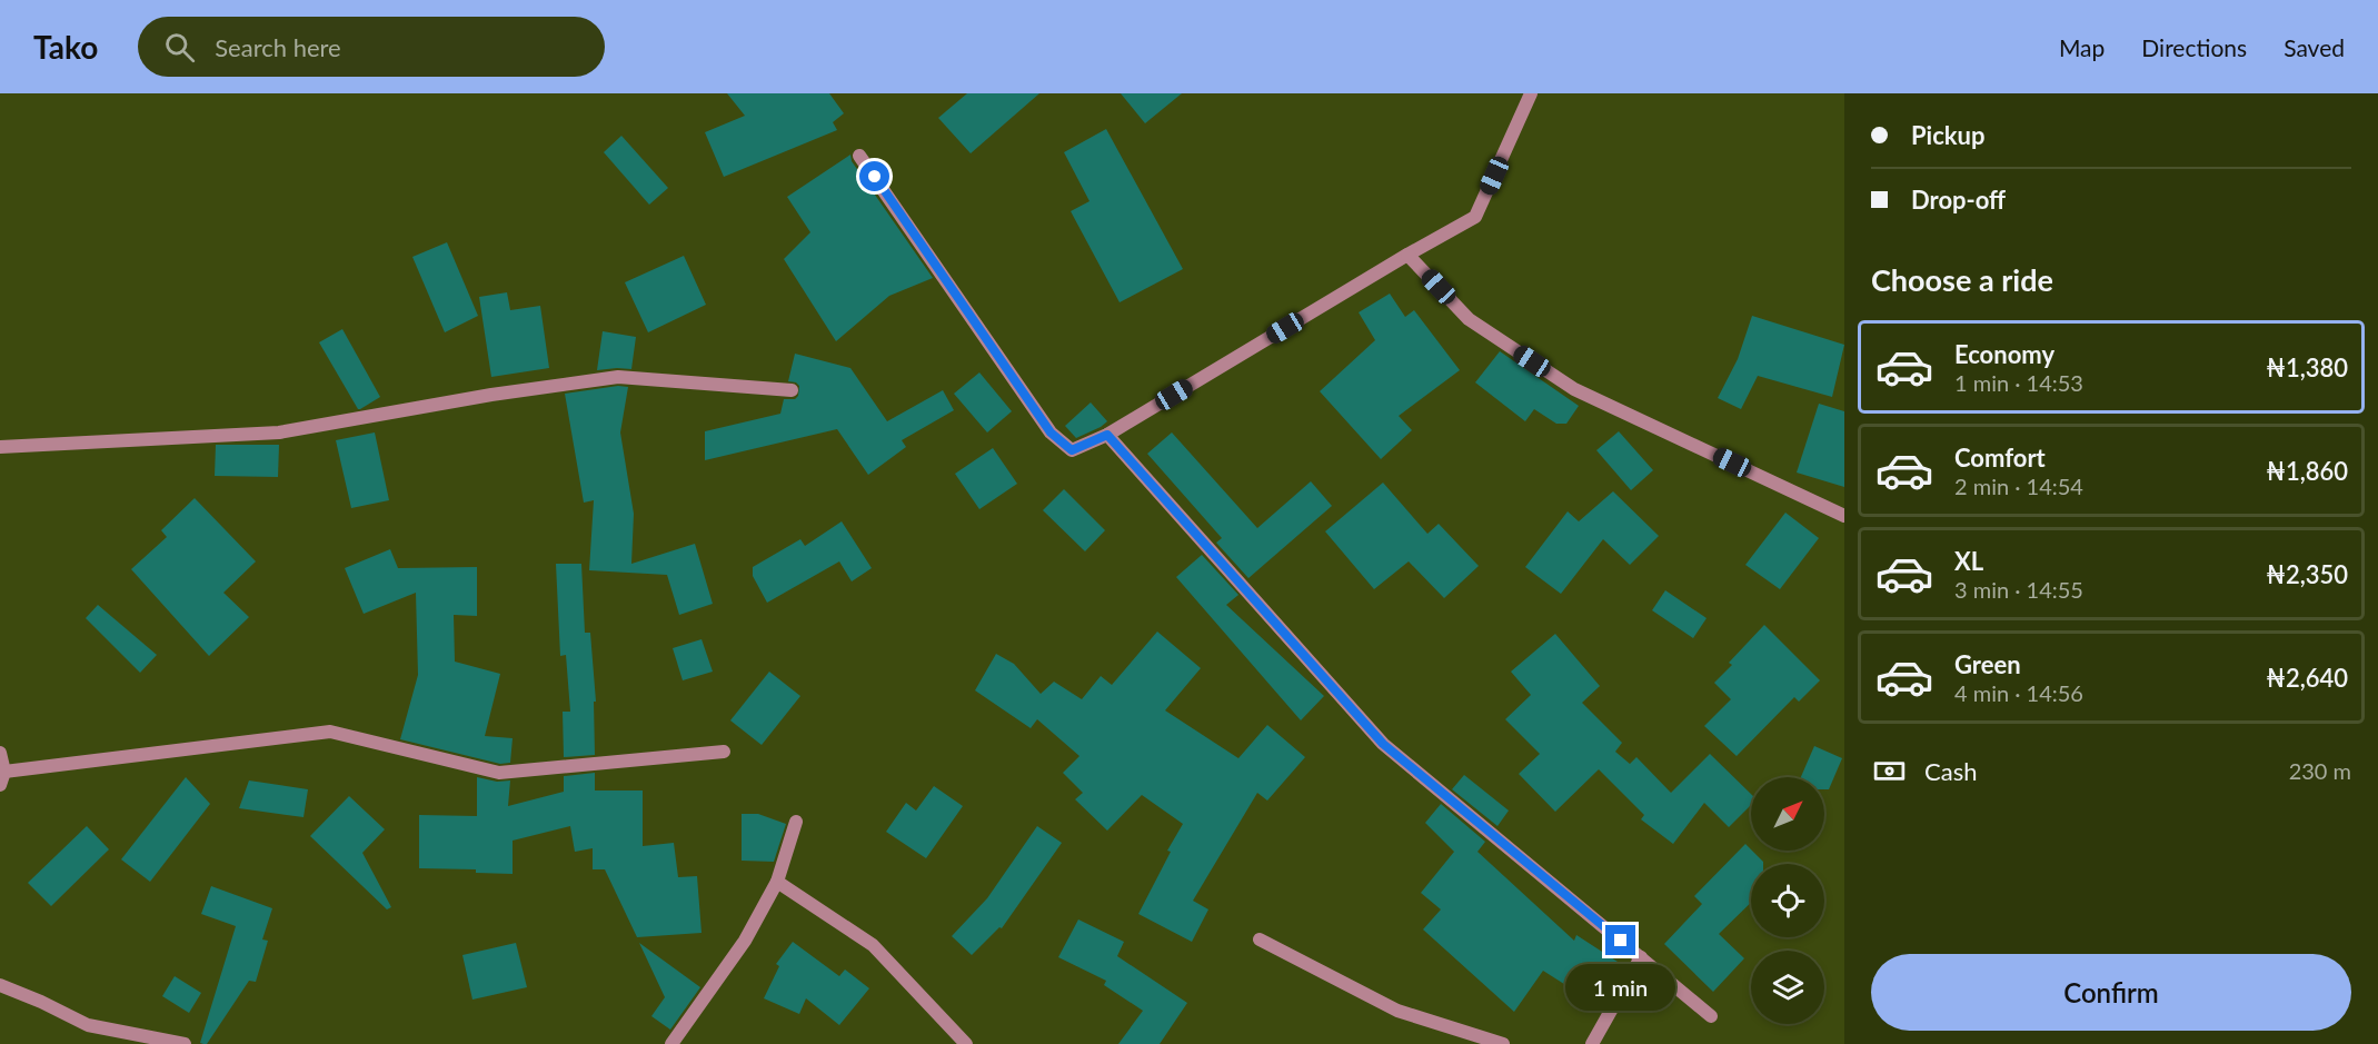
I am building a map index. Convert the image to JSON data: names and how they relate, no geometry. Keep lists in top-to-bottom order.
{
  "north": "top right",
  "page": {
    "header": "Tako",
    "search": "Search here",
    "nav": ["Map", "Directions", "Saved"],
    "banner": ["Pickup", "Drop-off"],
    "heading": "Choose a ride",
    "list": [
      {
        "name": "Economy",
        "note": "1 min · 14:53",
        "value": "₦1,380"
      },
      {
        "name": "Comfort",
        "note": "2 min · 14:54",
        "value": "₦1,860"
      },
      {
        "name": "XL",
        "note": "3 min · 14:55",
        "value": "₦2,350"
      },
      {
        "name": "Green",
        "note": "4 min · 14:56",
        "value": "₦2,640"
      }
    ],
    "pay": ["Cash", "230 m"],
    "buttons": "Confirm",
    "bubble": "1 min"
  }
}
